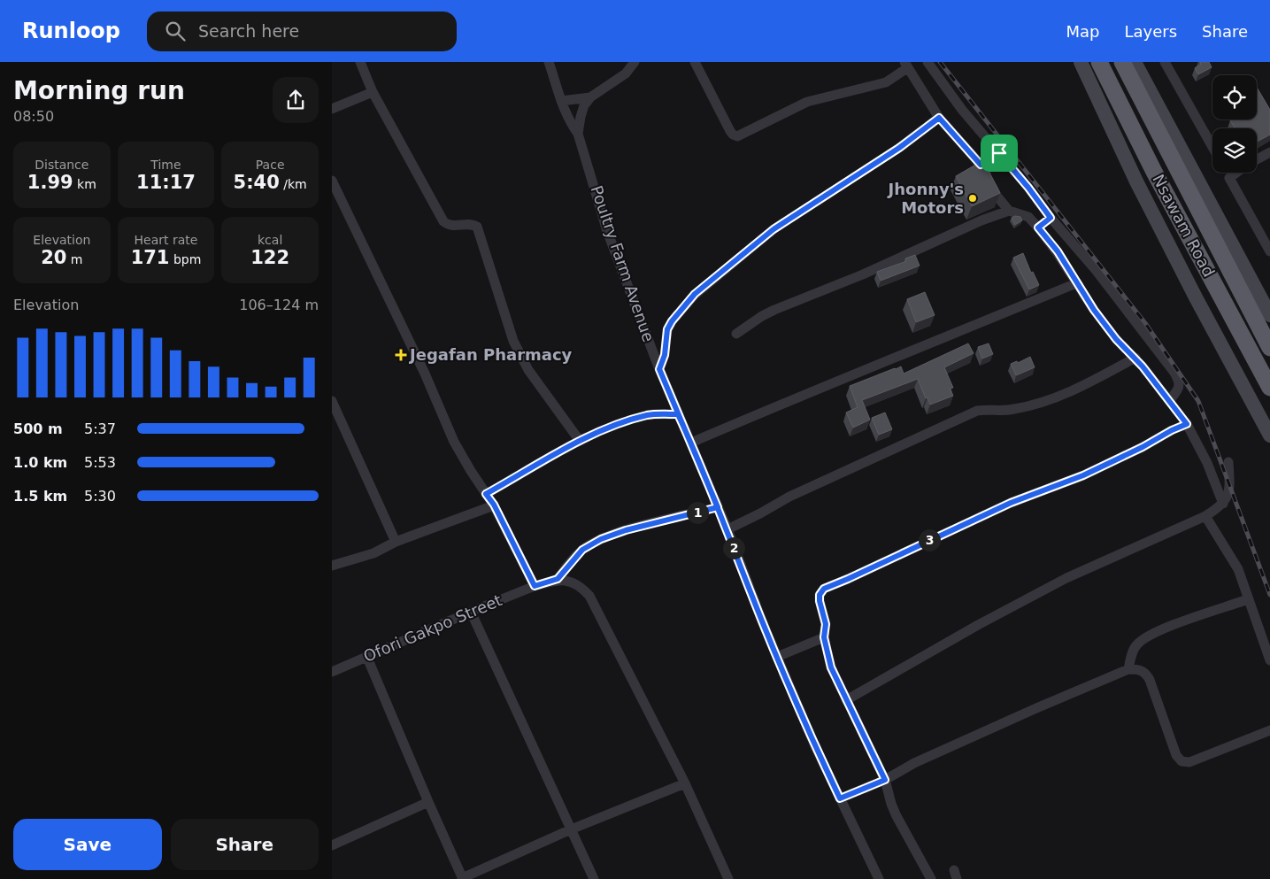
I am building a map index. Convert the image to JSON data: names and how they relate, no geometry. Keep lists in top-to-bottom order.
{
  "streets": {
    "highway": ["Nsawam Road"],
    "street": ["Poultry Farm Avenue", "Ofori Gakpo Street"]
  },
  "places": {
    "other": ["Jhonny's Motors"],
    "health": ["Jegafan Pharmacy"]
  },
  "page": {
    "header": "Runloop",
    "search": "Search here",
    "nav": ["Map", "Layers", "Share"],
    "heading": ["Morning run", "08:50"],
    "stats": [
      ["Distance", "1.99 km"],
      ["Time", "11:17"],
      ["Pace", "5:40 /km"],
      ["Elevation", "20 m"],
      ["Heart rate", "171 bpm"],
      ["kcal", "122"]
    ],
    "chart": ["Elevation", "106–124 m"],
    "list": [
      {
        "name": "500 m",
        "note": "5:37"
      },
      {
        "name": "1.0 km",
        "note": "5:53"
      },
      {
        "name": "1.5 km",
        "note": "5:30"
      }
    ],
    "pins": ["1", "3", "2"],
    "buttons": ["Save", "Share"]
  }
}
